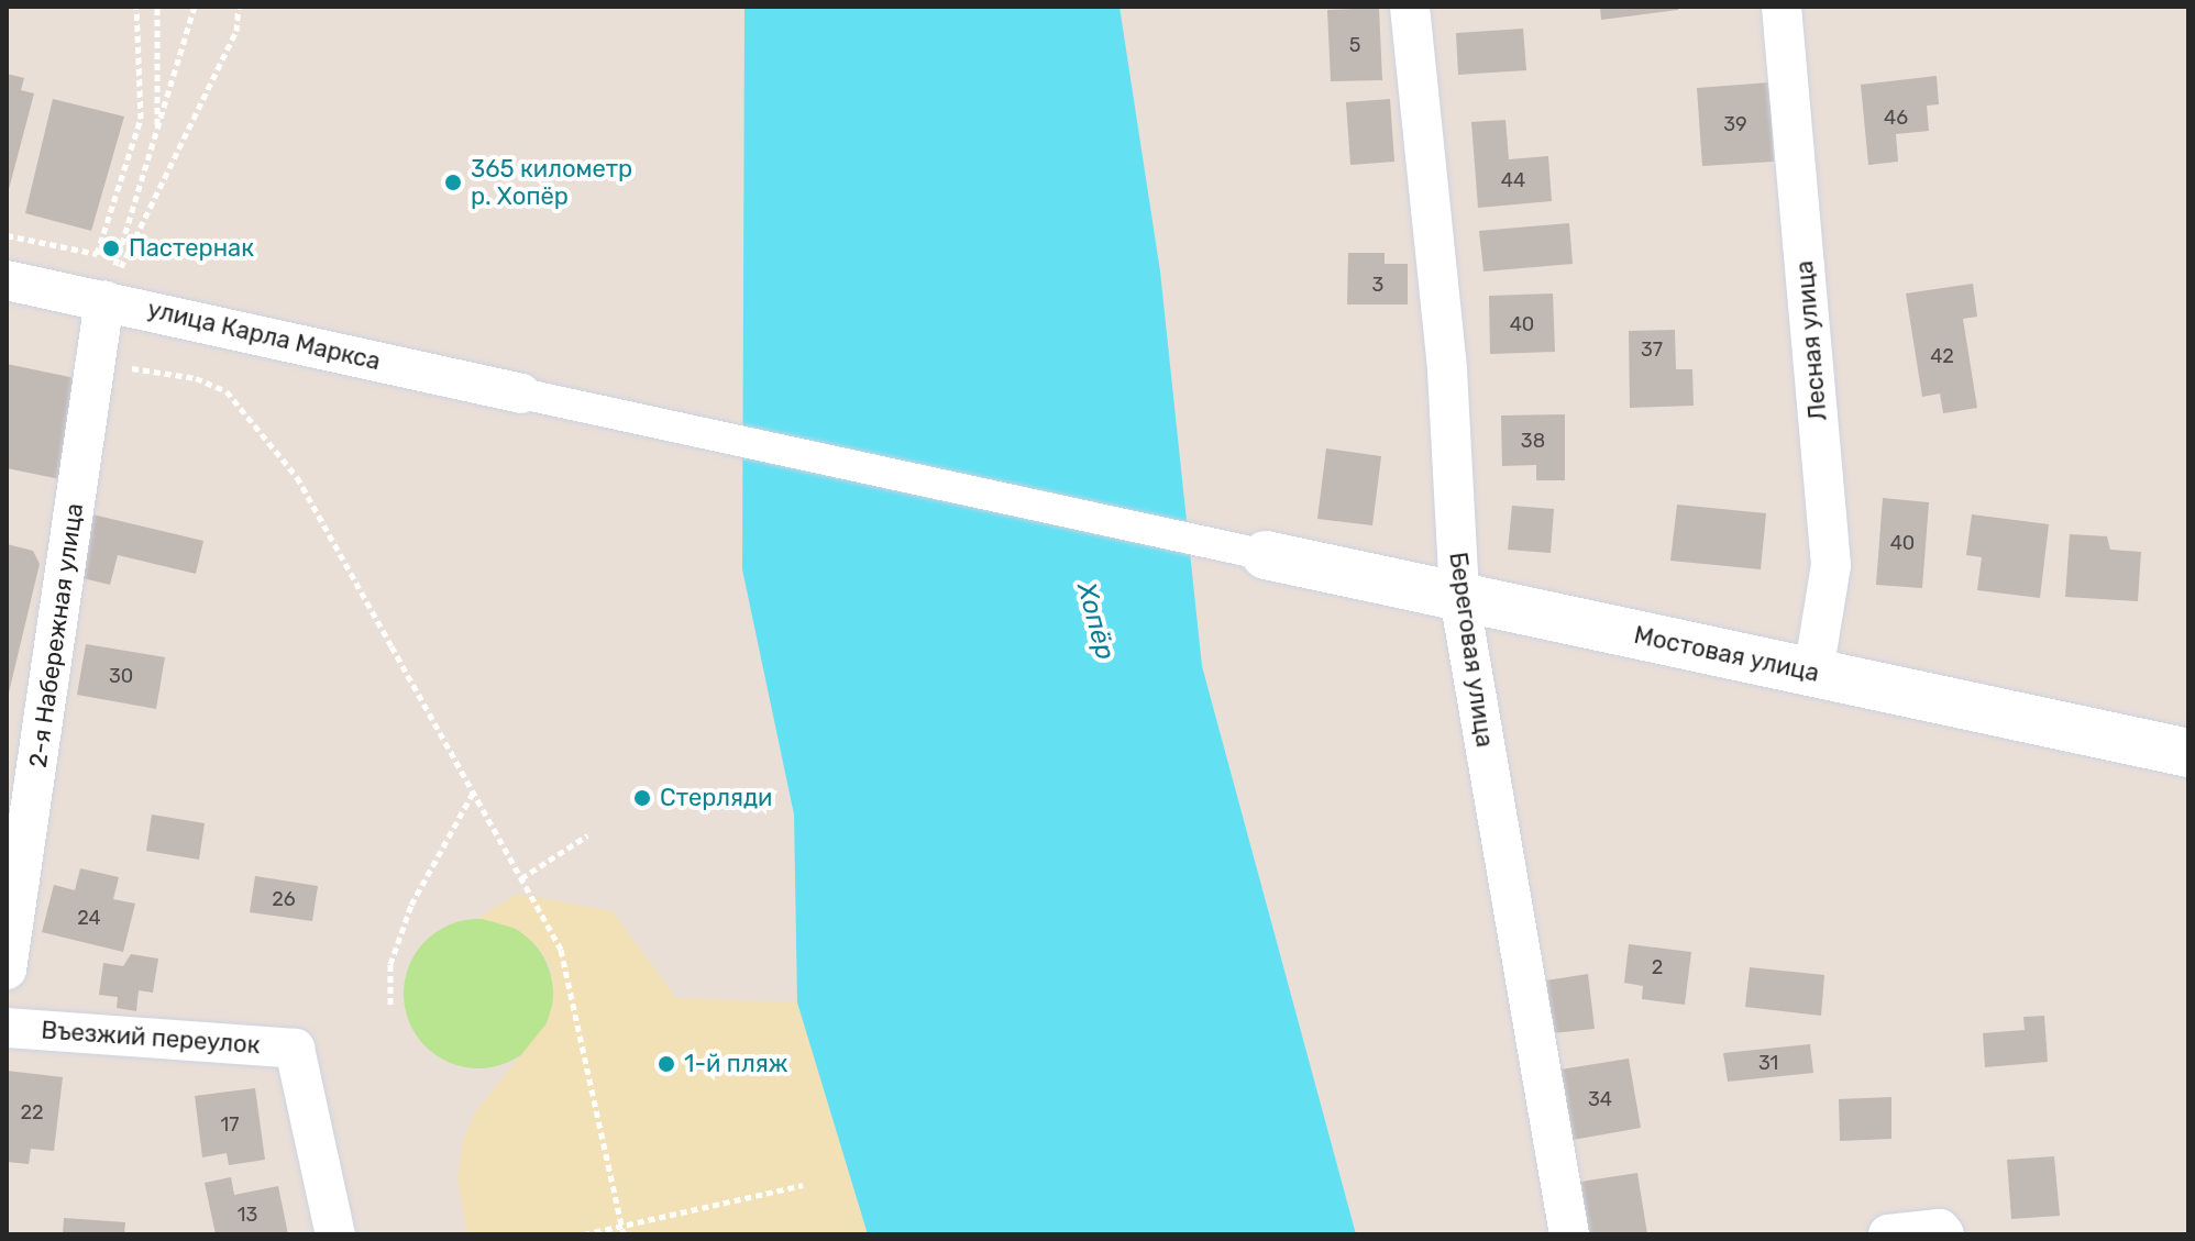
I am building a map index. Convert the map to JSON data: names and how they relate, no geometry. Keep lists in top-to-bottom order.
{
  "streets": {
    "street": [
      "улица Карла Маркса",
      "Лесная улица",
      "2-я Набережная улица",
      "Береговая улица",
      "Мостовая улица",
      "Въезжий переулок"
    ]
  },
  "crossings": [
    ["улица Карла Маркса", "2-я Набережная улица"],
    ["Лесная улица", "Мостовая улица"],
    ["Береговая улица", "Мостовая улица"]
  ],
  "water": ["Хопёр"],
  "places": [
    "365 километр р. Хопёр",
    "Пастернак",
    "Стерляди",
    "1-й пляж"
  ],
  "house_numbers": [
    "5",
    "46",
    "39",
    "44",
    "3",
    "40",
    "37",
    "42",
    "38",
    "40",
    "30",
    "26",
    "24",
    "2",
    "31",
    "34",
    "22",
    "17",
    "13"
  ]
}
